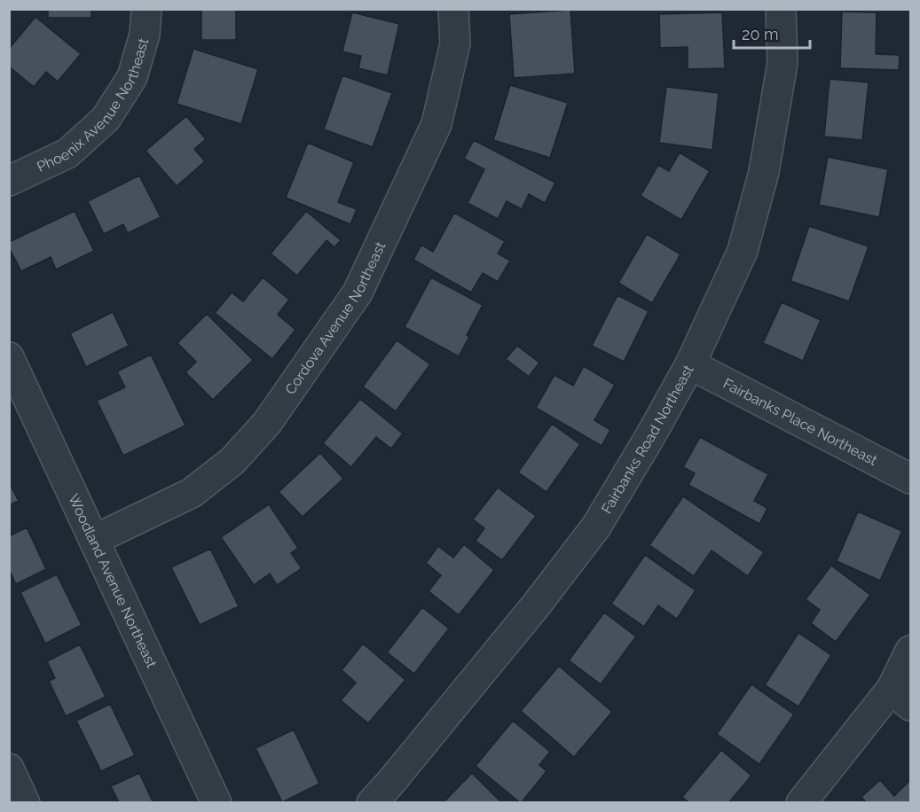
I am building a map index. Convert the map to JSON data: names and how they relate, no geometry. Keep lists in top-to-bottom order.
{
  "streets": {
    "street": [
      "Phoenix Avenue Northeast",
      "Cordova Avenue Northeast",
      "Fairbanks Place Northeast",
      "Fairbanks Road Northeast",
      "Woodland Avenue Northeast"
    ]
  },
  "crossings": [
    ["Cordova Avenue Northeast", "Woodland Avenue Northeast"],
    ["Fairbanks Place Northeast", "Fairbanks Road Northeast"]
  ],
  "scale_bar": "20 m"
}
